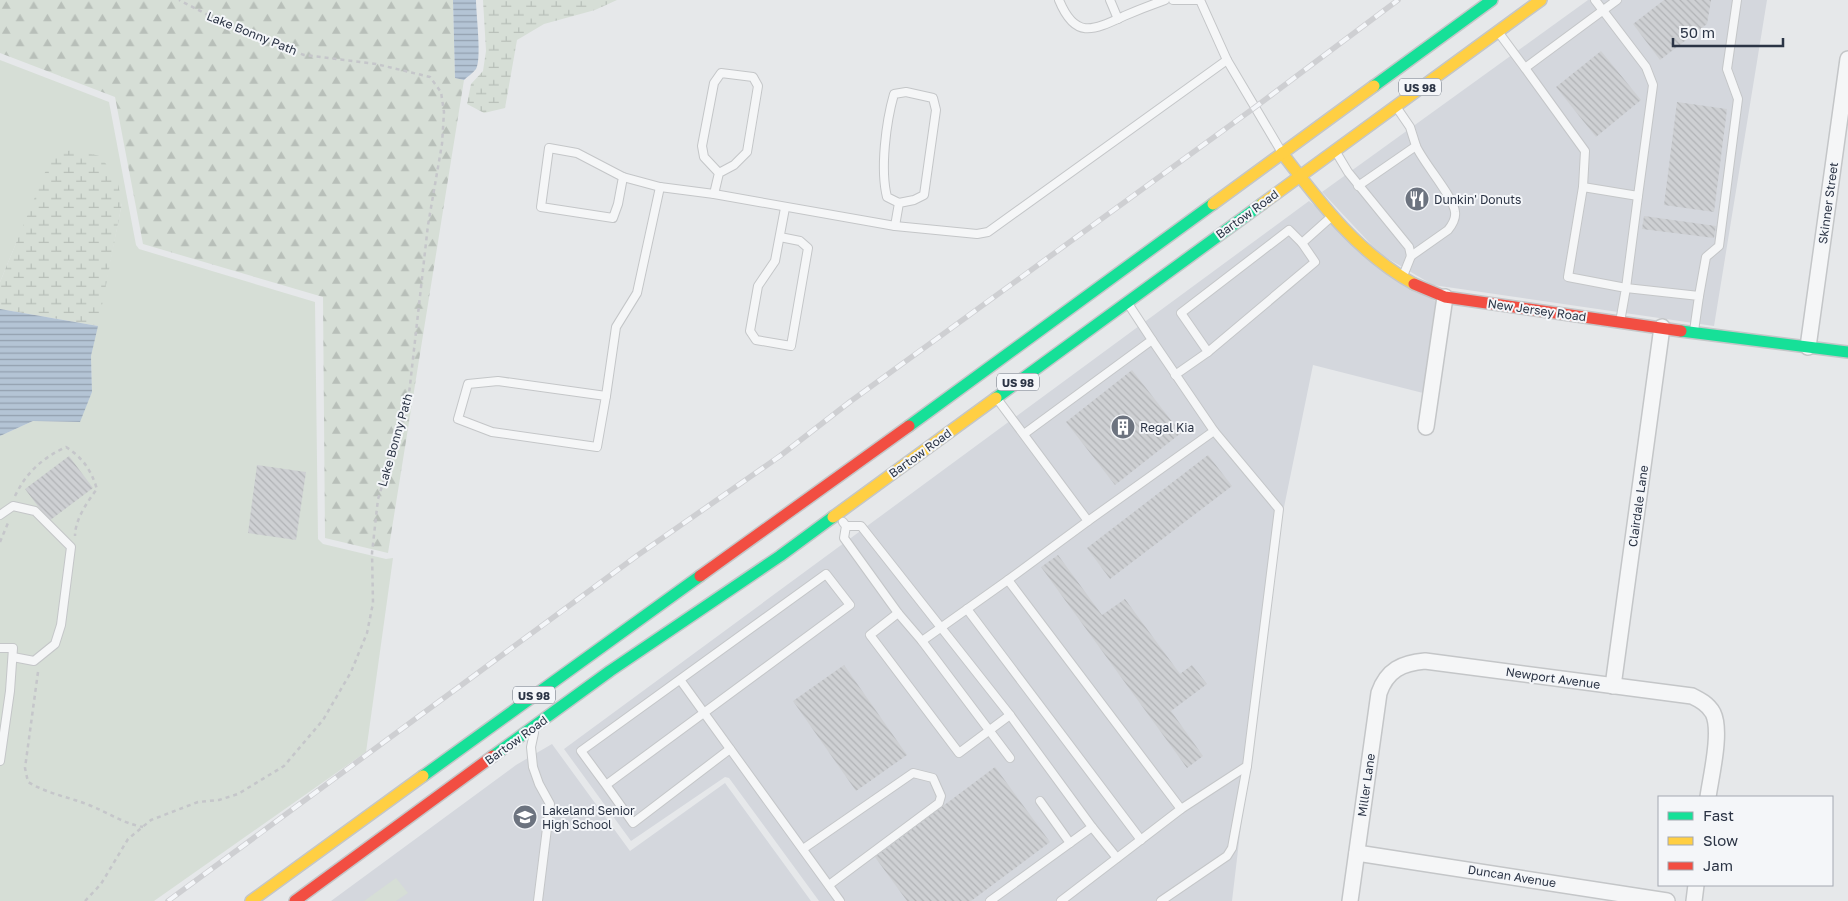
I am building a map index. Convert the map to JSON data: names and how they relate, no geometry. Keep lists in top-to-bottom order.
{
  "streets": {
    "main road": ["US 98", "Bartow Road", "New Jersey Road"],
    "street": [
      "Skinner Street",
      "Clairdale Lane",
      "Newport Avenue",
      "Miller Lane",
      "Duncan Avenue"
    ],
    "path": ["Lake Bonny Path"]
  },
  "crossings": [
    ["Skinner Street", "New Jersey Road"],
    ["Bartow Road", "New Jersey Road"],
    ["New Jersey Road", "Clairdale Lane"],
    ["Clairdale Lane", "Newport Avenue"],
    ["Newport Avenue", "Miller Lane"],
    ["Miller Lane", "Duncan Avenue"]
  ],
  "places": {
    "restaurant": ["Dunkin' Donuts"],
    "building": ["Regal Kia"],
    "school or university": ["Lakeland Senior High School"]
  },
  "legend": ["Fast", "Slow", "Jam"],
  "scale_bar": "50 m"
}
